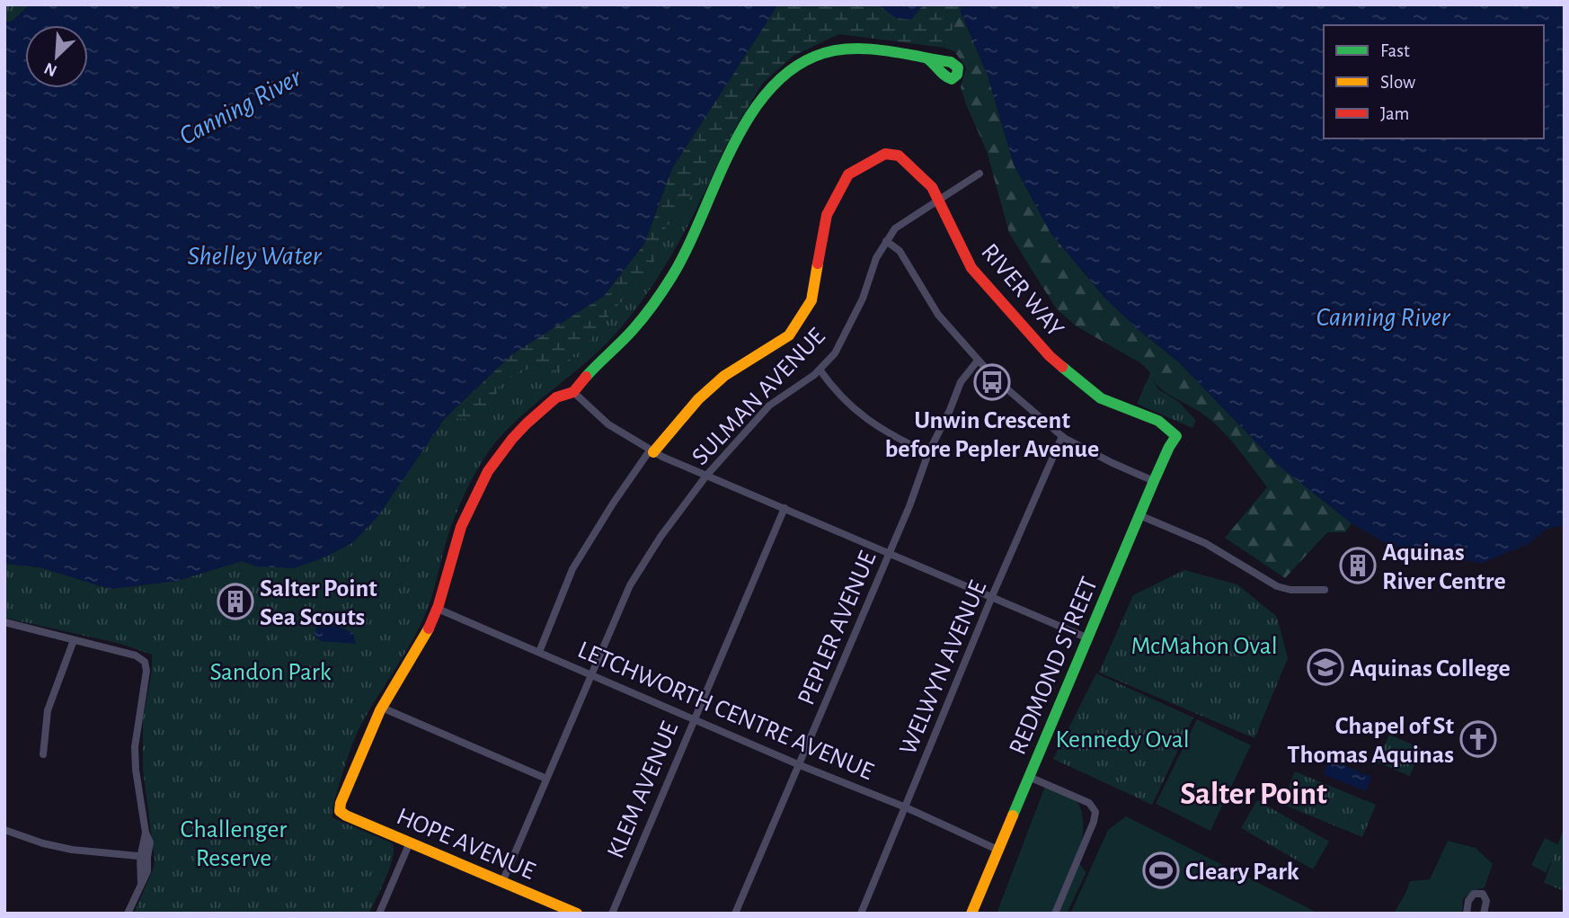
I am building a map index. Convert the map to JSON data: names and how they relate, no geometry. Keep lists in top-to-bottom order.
{
  "streets": {
    "street": [
      "RIVER WAY",
      "SULMAN AVENUE",
      "PEPLER AVENUE",
      "REDMOND STREET",
      "WELWYN AVENUE",
      "LETCHWORTH CENTRE AVENUE",
      "KLEM AVENUE",
      "HOPE AVENUE"
    ]
  },
  "crossings": [
    ["RIVER WAY", "SULMAN AVENUE"],
    ["RIVER WAY", "REDMOND STREET"],
    ["RIVER WAY", "LETCHWORTH CENTRE AVENUE"],
    ["SULMAN AVENUE", "LETCHWORTH CENTRE AVENUE"],
    ["SULMAN AVENUE", "HOPE AVENUE"],
    ["PEPLER AVENUE", "LETCHWORTH CENTRE AVENUE"],
    ["REDMOND STREET", "LETCHWORTH CENTRE AVENUE"],
    ["WELWYN AVENUE", "LETCHWORTH CENTRE AVENUE"],
    ["LETCHWORTH CENTRE AVENUE", "KLEM AVENUE"]
  ],
  "districts": ["Salter Point"],
  "water": ["Canning River", "Shelley Water"],
  "parks": [
    "McMahon Oval",
    "Sandon Park",
    "Kennedy Oval",
    "Challenger Reserve"
  ],
  "places": {
    "bus stop": ["Unwin Crescent before Pepler Avenue"],
    "building": ["Aquinas River Centre", "Salter Point Sea Scouts"],
    "school or university": ["Aquinas College"],
    "church": ["Chapel of St Thomas Aquinas"],
    "sports": ["Cleary Park"]
  },
  "legend": ["Fast", "Slow", "Jam"],
  "north": "bottom left"
}
